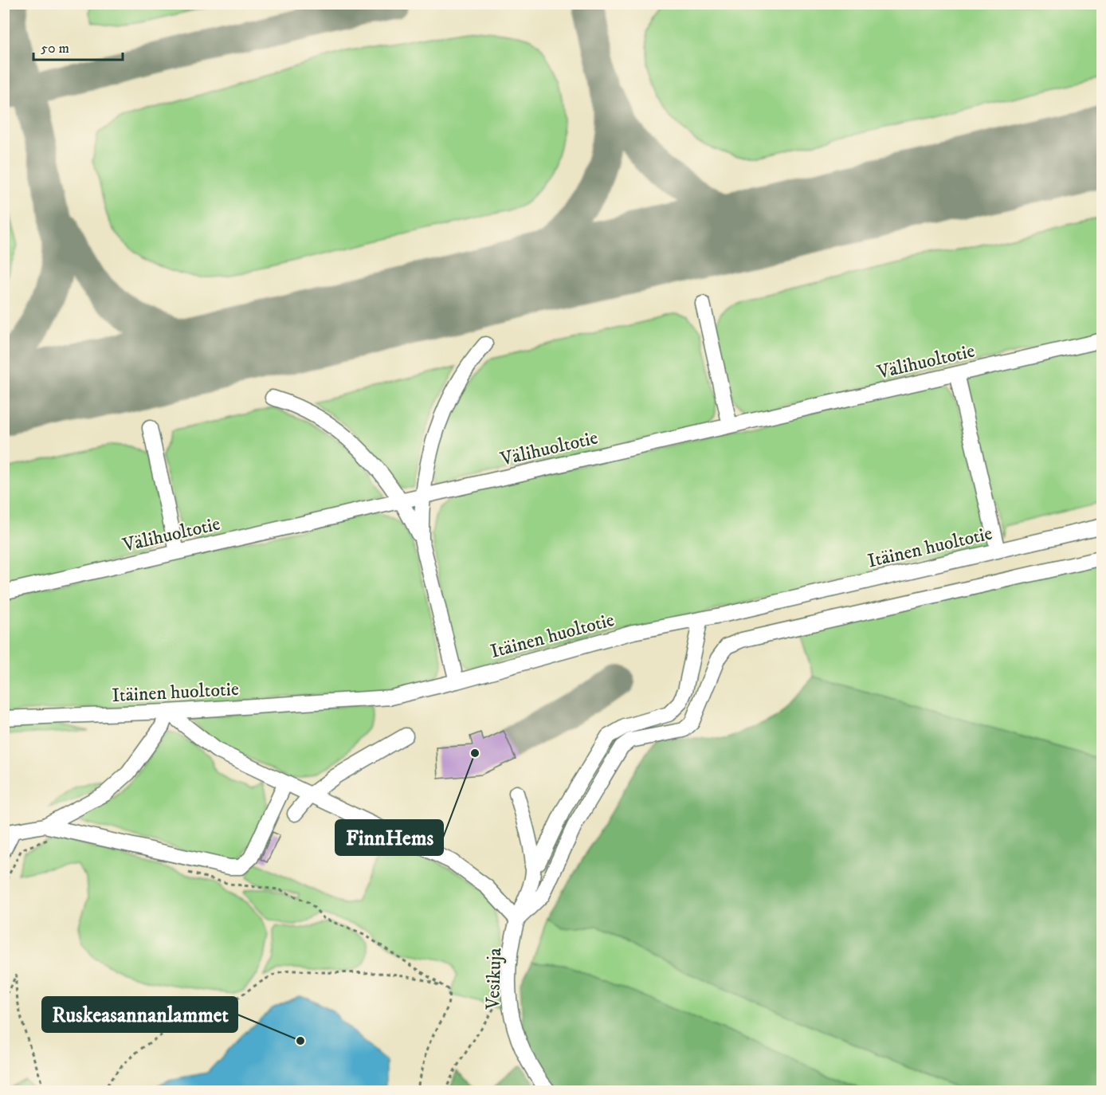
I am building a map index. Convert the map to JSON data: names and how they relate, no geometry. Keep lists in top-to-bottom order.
{
  "streets": {
    "lane": ["Välihuoltotie", "Itäinen huoltotie", "Vesikuja"]
  },
  "places": ["FinnHems", "Ruskeasannanlammet"],
  "scale_bar": "50 m"
}
